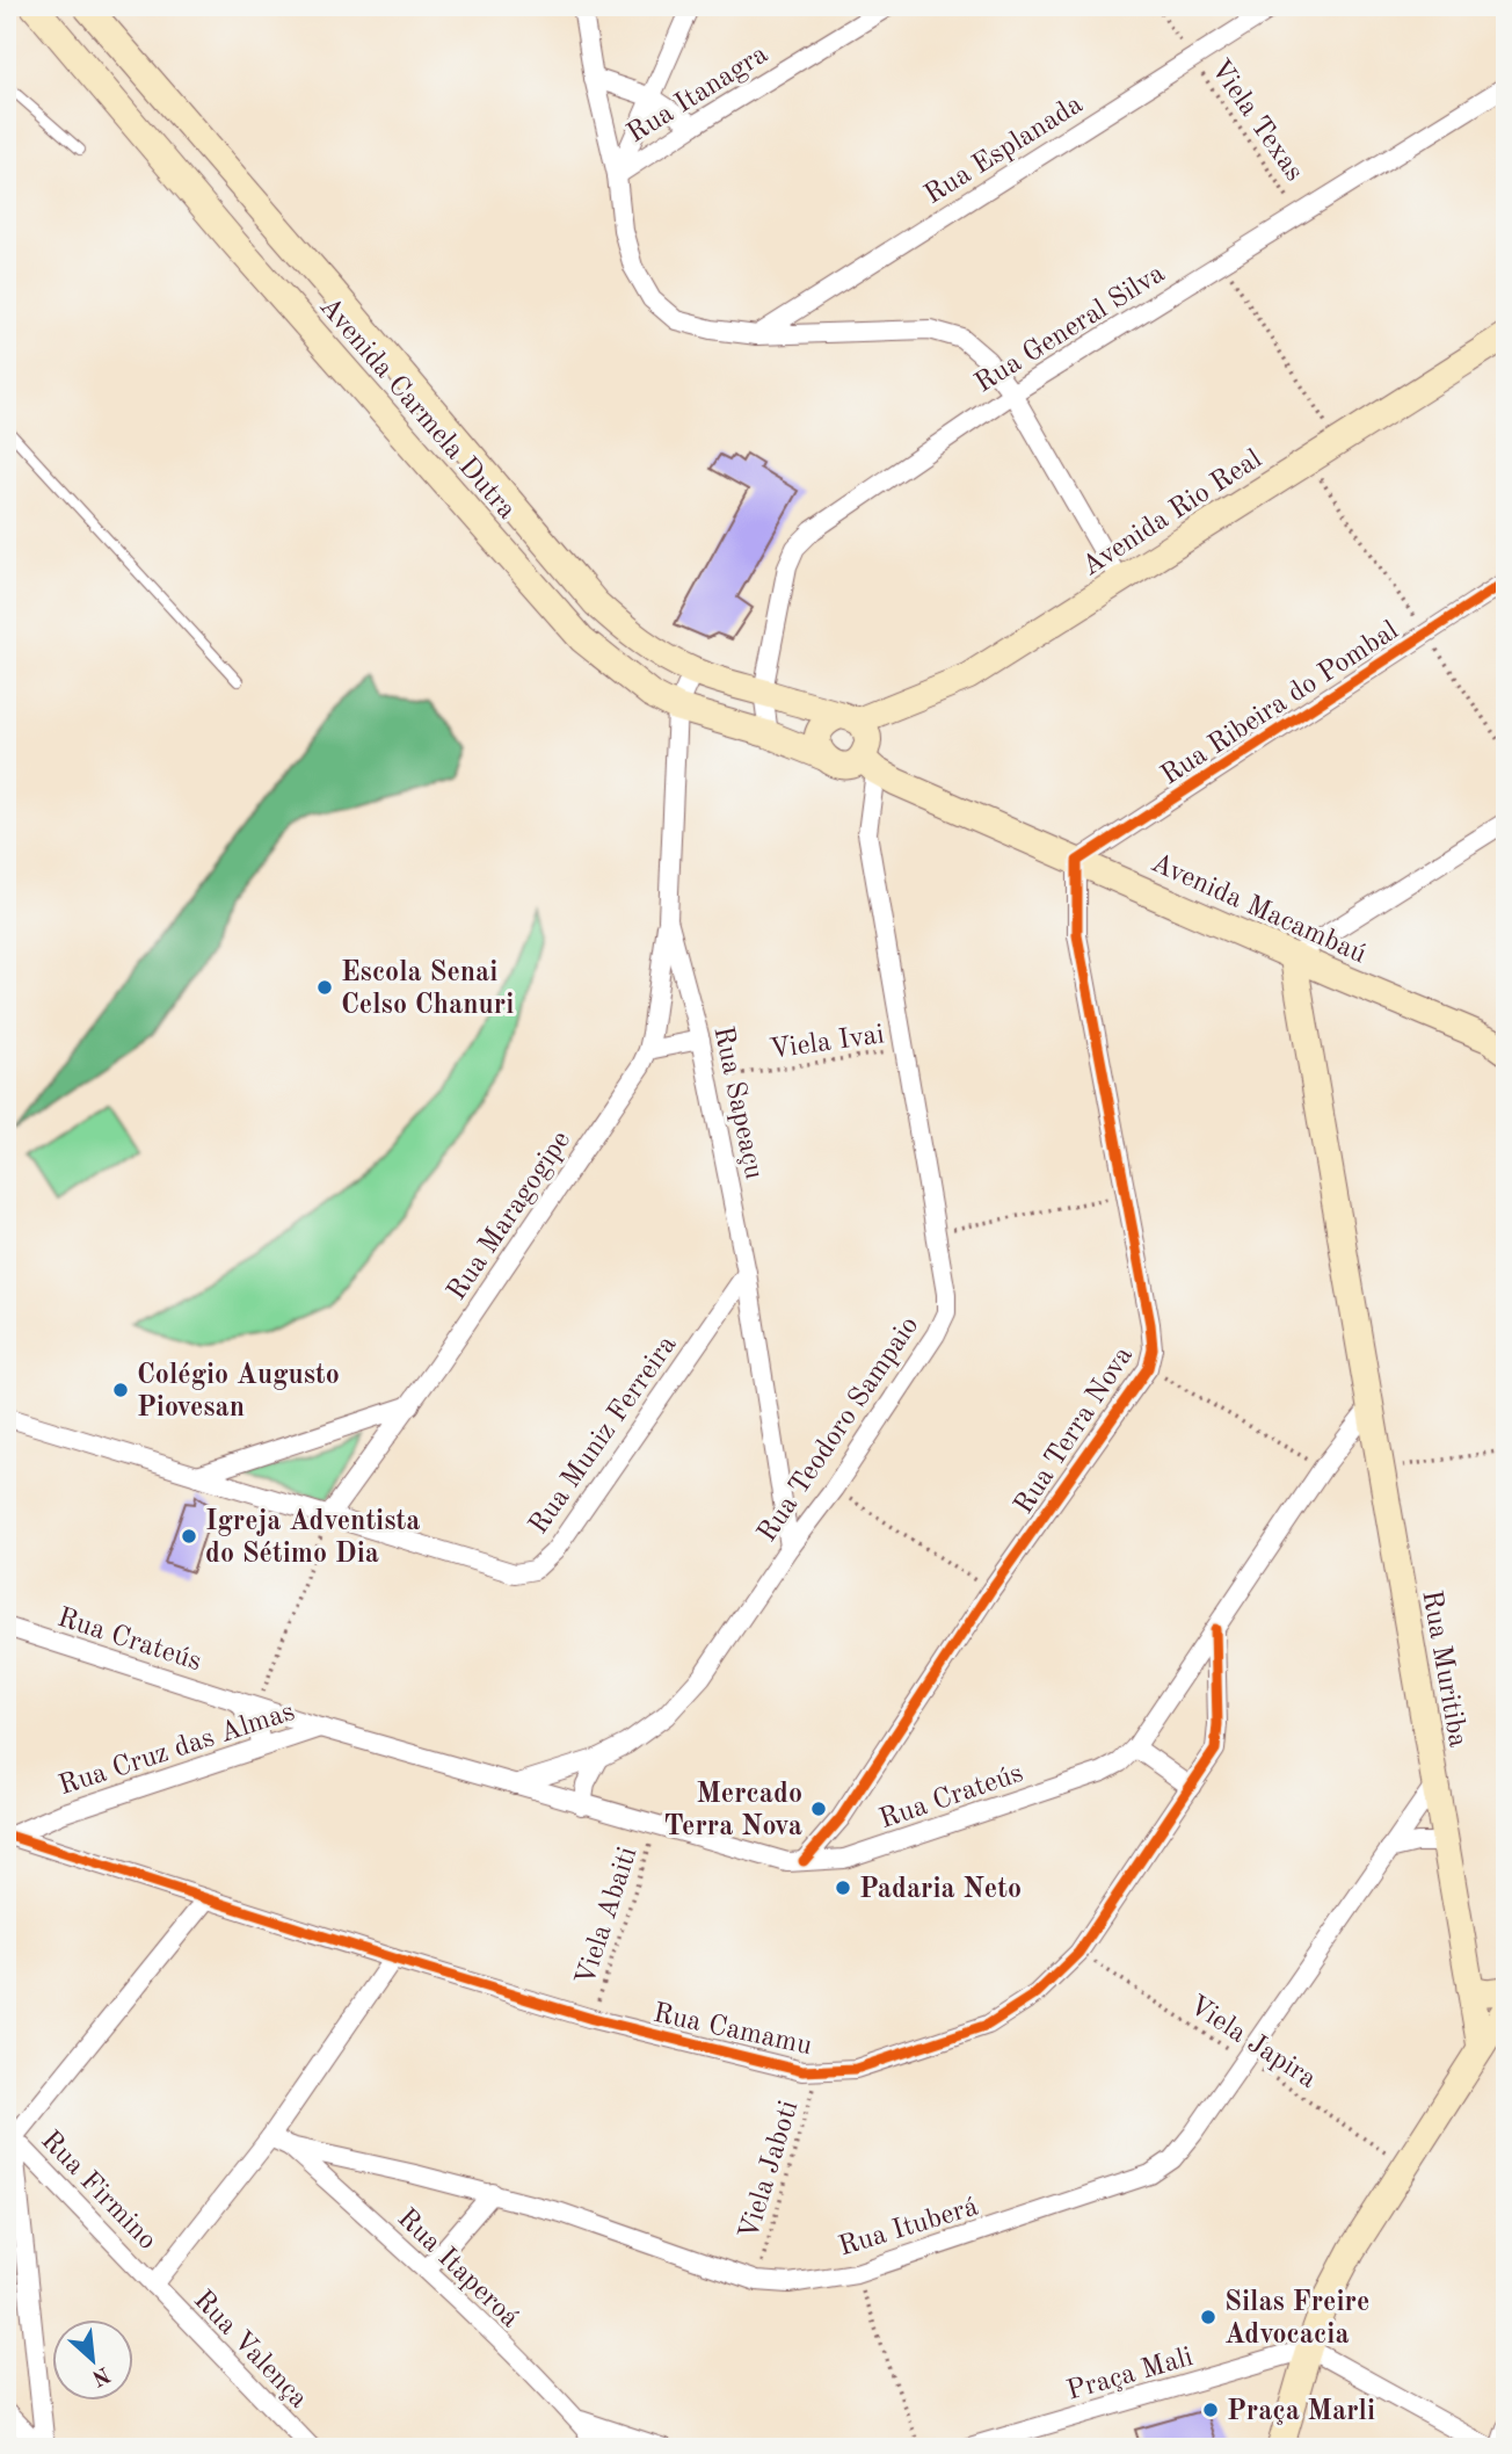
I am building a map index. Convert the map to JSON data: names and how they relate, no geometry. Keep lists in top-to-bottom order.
{
  "streets": {
    "street": [
      "Rua Itanagra",
      "Rua Esplanada",
      "Rua General Silva",
      "Avenida Carmela Dutra",
      "Avenida Rio Real",
      "Rua Ribeira do Pombal",
      "Avenida Macambaú",
      "Rua Sapeaçu",
      "Rua Maragogipe",
      "Rua Teodoro Sampaio",
      "Rua Terra Nova",
      "Rua Muniz Ferreira",
      "Rua Crateús",
      "Rua Muritiba",
      "Rua Cruz das Almas",
      "Rua Camamu",
      "Rua Firmino",
      "Rua Ituberá",
      "Rua Itaperoá",
      "Rua Valença",
      "Praça Mali"
    ],
    "path": [
      "Viela Texas",
      "Viela Ivai",
      "Viela Abaiti",
      "Viela Japira",
      "Viela Jaboti"
    ]
  },
  "crossings": [
    ["Viela Texas", "Rua Esplanada"],
    ["Viela Texas", "Rua General Silva"],
    ["Rua General Silva", "Avenida Carmela Dutra"],
    ["Avenida Carmela Dutra", "Avenida Rio Real"],
    ["Avenida Carmela Dutra", "Avenida Macambaú"],
    ["Avenida Carmela Dutra", "Rua Sapeaçu"],
    ["Avenida Carmela Dutra", "Rua Teodoro Sampaio"],
    ["Avenida Rio Real", "Avenida Macambaú"],
    ["Avenida Rio Real", "Rua Teodoro Sampaio"],
    ["Rua Ribeira do Pombal", "Avenida Macambaú"],
    ["Rua Ribeira do Pombal", "Rua Terra Nova"],
    ["Avenida Macambaú", "Rua Teodoro Sampaio"],
    ["Avenida Macambaú", "Rua Terra Nova"],
    ["Avenida Macambaú", "Rua Muritiba"],
    ["Viela Ivai", "Rua Sapeaçu"],
    ["Viela Ivai", "Rua Teodoro Sampaio"],
    ["Rua Sapeaçu", "Rua Maragogipe"],
    ["Rua Sapeaçu", "Rua Teodoro Sampaio"],
    ["Rua Sapeaçu", "Rua Muniz Ferreira"],
    ["Rua Maragogipe", "Rua Muniz Ferreira"],
    ["Rua Teodoro Sampaio", "Rua Crateús"],
    ["Rua Terra Nova", "Rua Crateús"],
    ["Rua Crateús", "Rua Muritiba"],
    ["Rua Crateús", "Rua Cruz das Almas"],
    ["Rua Crateús", "Viela Abaiti"],
    ["Rua Crateús", "Rua Camamu"],
    ["Rua Muritiba", "Rua Ituberá"],
    ["Rua Cruz das Almas", "Rua Camamu"],
    ["Viela Abaiti", "Rua Camamu"],
    ["Rua Camamu", "Viela Japira"],
    ["Rua Camamu", "Viela Jaboti"],
    ["Viela Japira", "Rua Ituberá"],
    ["Viela Jaboti", "Rua Ituberá"],
    ["Rua Firmino", "Rua Valença"],
    ["Rua Ituberá", "Rua Itaperoá"]
  ],
  "places": [
    "Escola Senai Celso Chanuri",
    "Colégio Augusto Piovesan",
    "Igreja Adventista do Sétimo Dia",
    "Mercado Terra Nova",
    "Padaria Neto",
    "Silas Freire Advocacia",
    "Praça Marli"
  ],
  "north": "bottom right"
}
